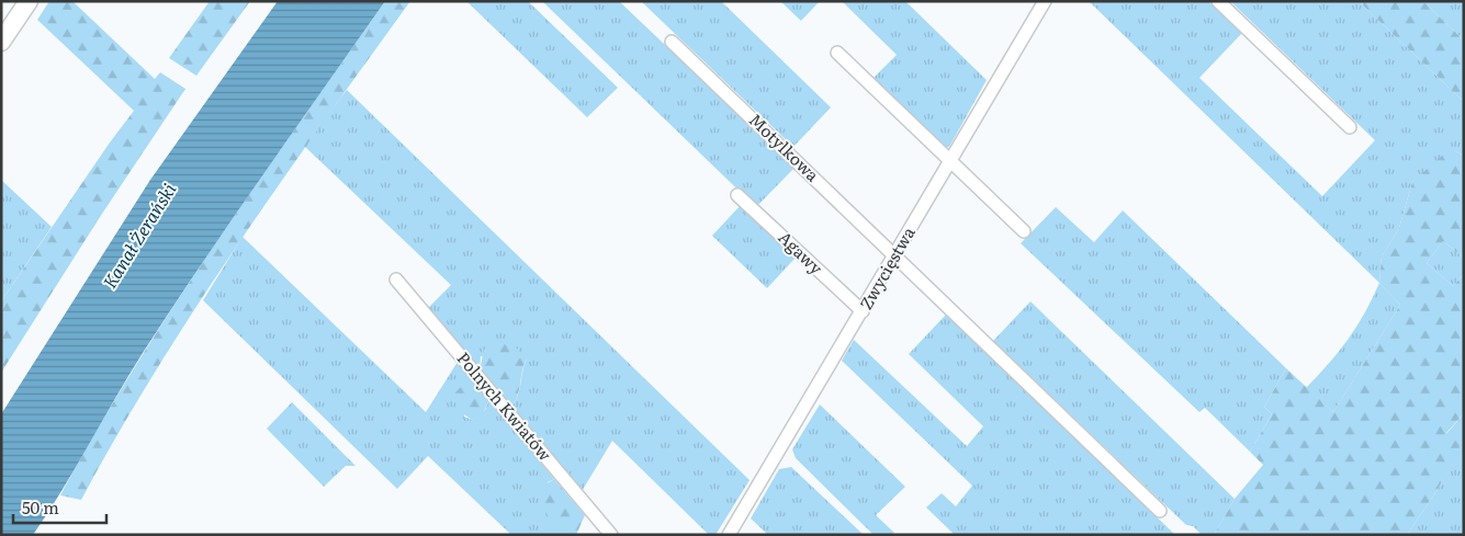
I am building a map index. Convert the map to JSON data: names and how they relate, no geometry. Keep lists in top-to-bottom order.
{
  "streets": {
    "street": [
      "Motylkowa",
      "Agawy",
      "Zwycięstwa",
      "Polnych Kwiatów"
    ]
  },
  "crossings": [
    ["Motylkowa", "Zwycięstwa"],
    ["Agawy", "Zwycięstwa"]
  ],
  "water": ["Kanał Żerański"],
  "scale_bar": "50 m"
}
